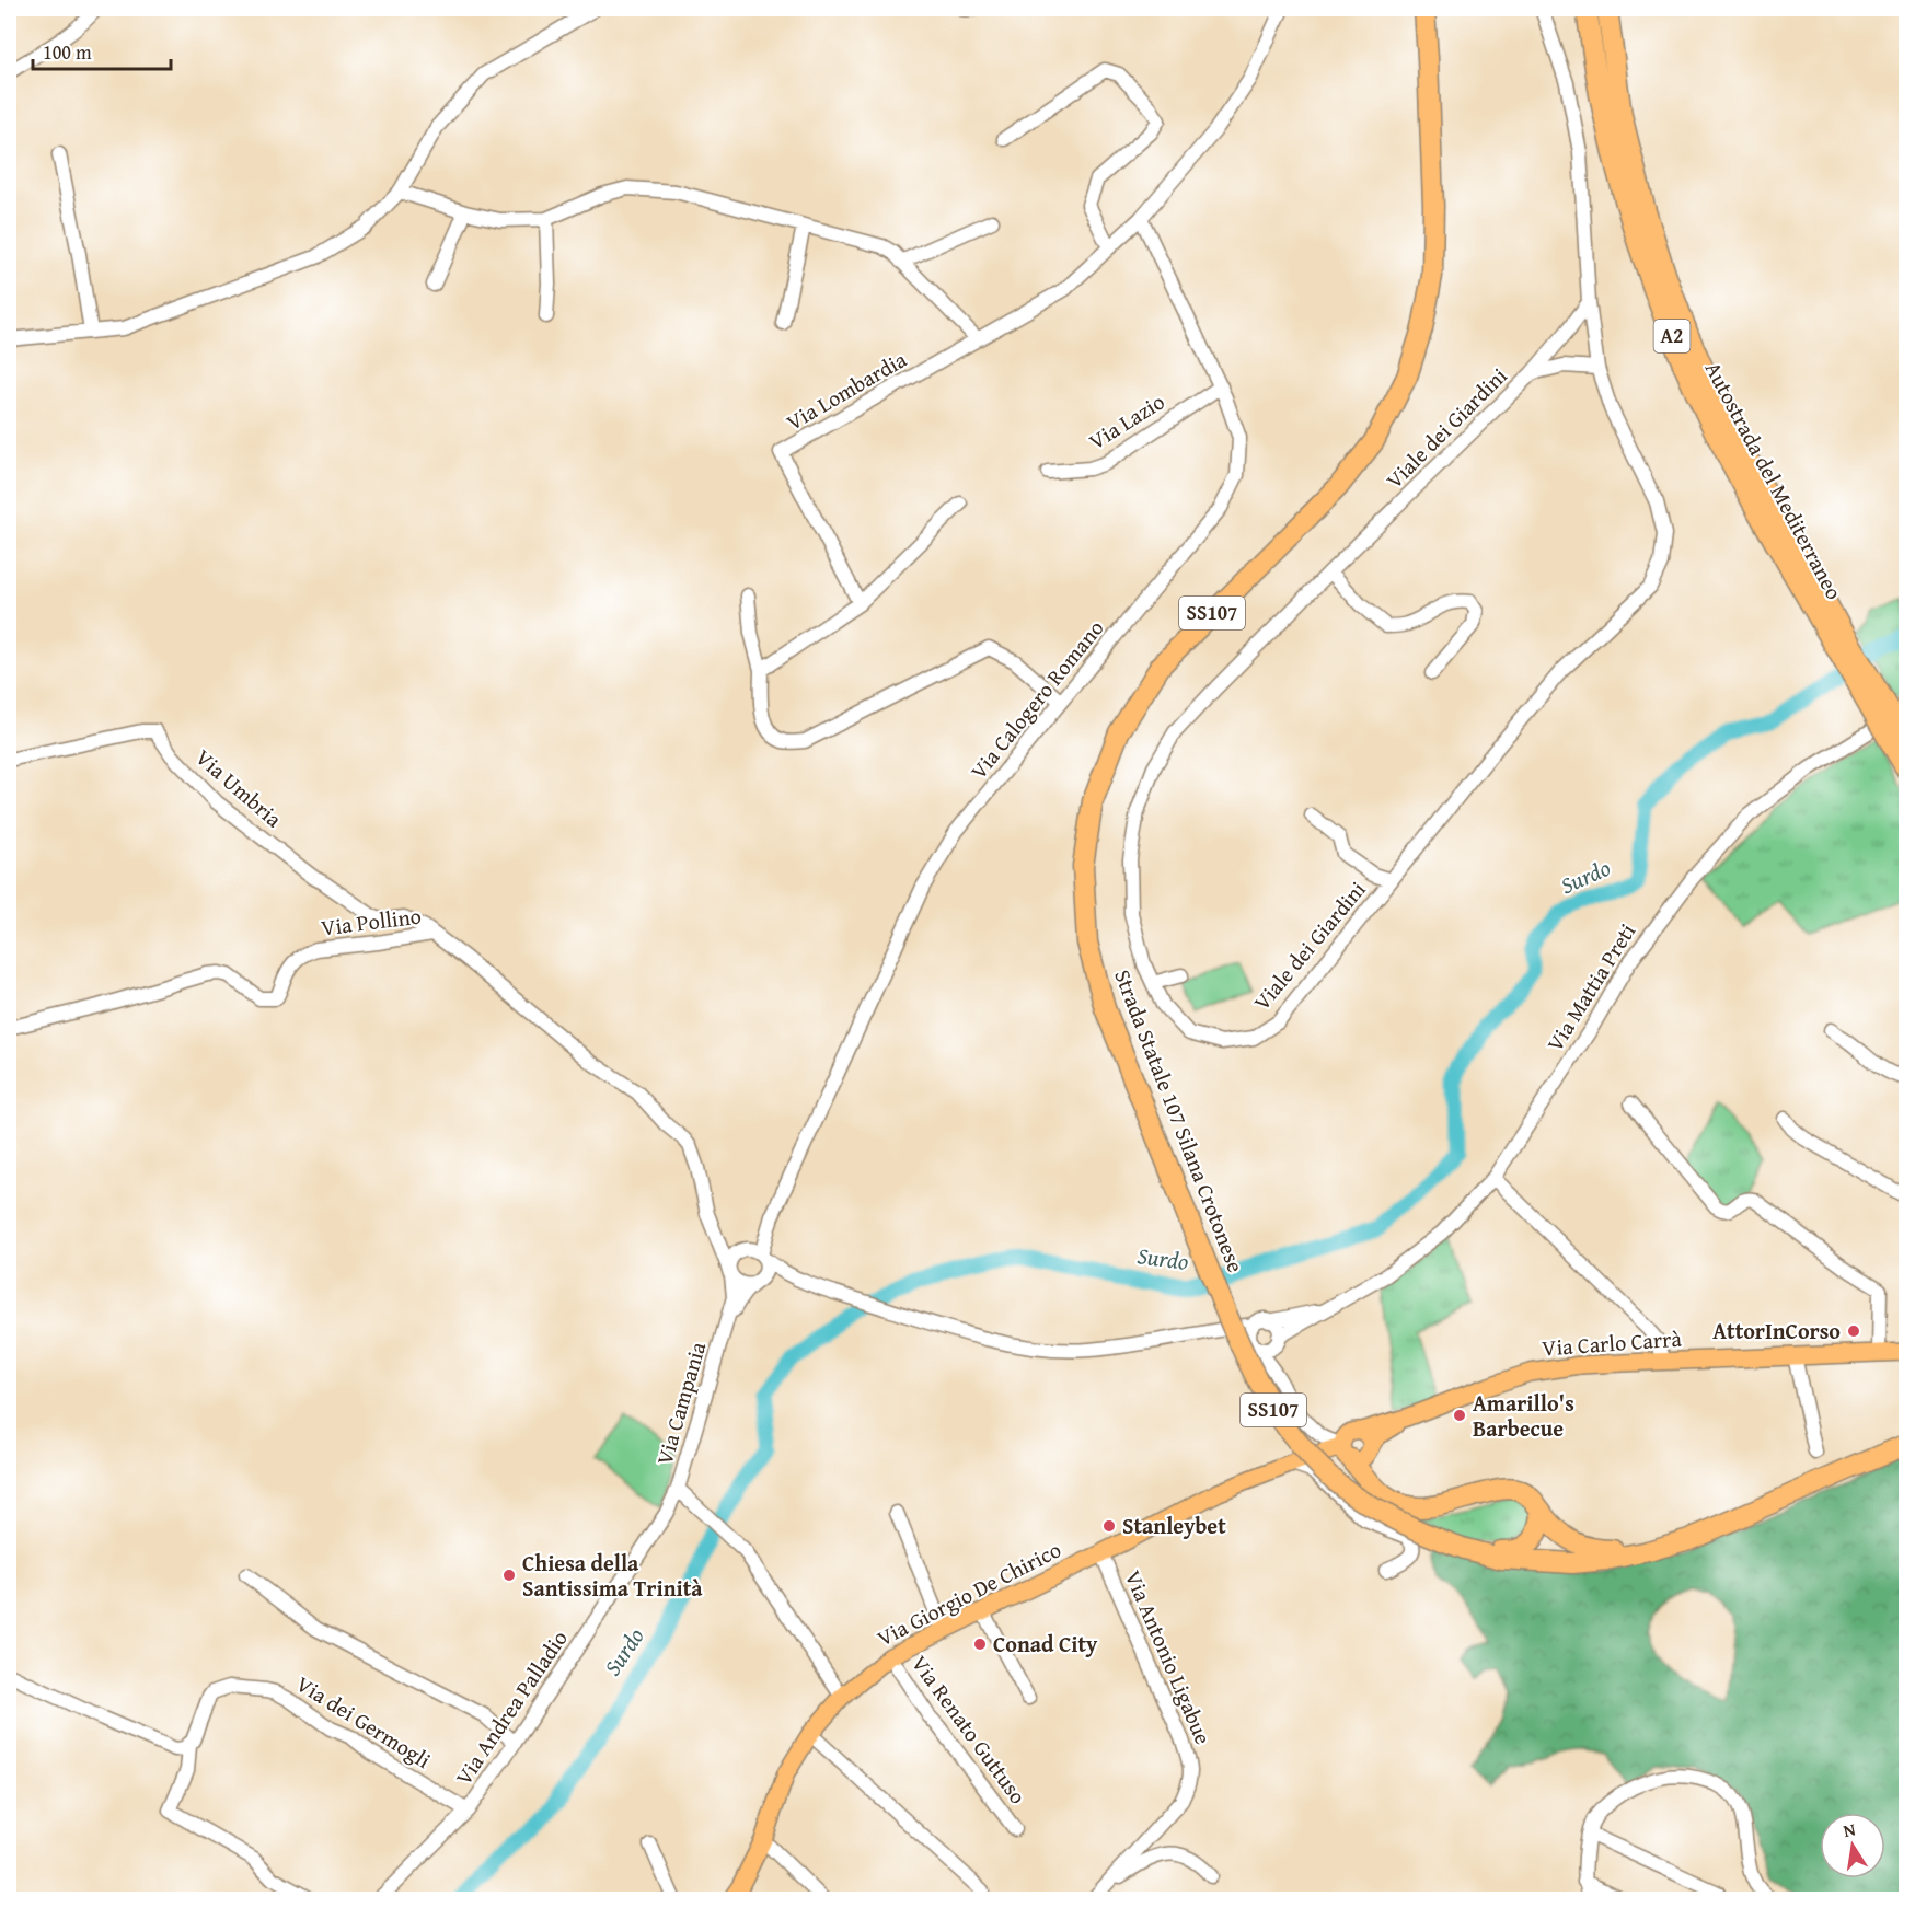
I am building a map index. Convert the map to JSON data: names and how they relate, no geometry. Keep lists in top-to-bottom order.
{
  "streets": {
    "highway": [
      "A2",
      "Autostrada del Mediterraneo",
      "SS107",
      "Strada Statale 107 Silana Crotonese"
    ],
    "main road": ["Via Carlo Carrà", "Via Giorgio De Chirico"],
    "street": [
      "Via Lombardia",
      "Via Lazio",
      "Viale dei Giardini",
      "Via Calogero Romano",
      "Via Umbria",
      "Via Pollino",
      "Via Mattia Preti",
      "Via Campania",
      "Via Antonio Ligabue",
      "Via Andrea Palladio",
      "Via dei Germogli",
      "Via Renato Guttuso"
    ]
  },
  "crossings": [
    ["Via Lazio", "Via Calogero Romano"],
    ["Via Umbria", "Via Pollino"],
    ["Via Pollino", "Via Campania"],
    ["Via Carlo Carrà", "Via Giorgio De Chirico"],
    ["Via Campania", "Via Andrea Palladio"],
    ["Via Giorgio De Chirico", "Via Antonio Ligabue"],
    ["Via Giorgio De Chirico", "Via Renato Guttuso"],
    ["Via Andrea Palladio", "Via dei Germogli"]
  ],
  "water": ["Surdo"],
  "places": [
    "AttorInCorso",
    "Amarillo's Barbecue",
    "Stanleybet",
    "Chiesa della Santissima Trinità",
    "Conad City"
  ],
  "scale_bar": "100 m",
  "north": "top"
}
